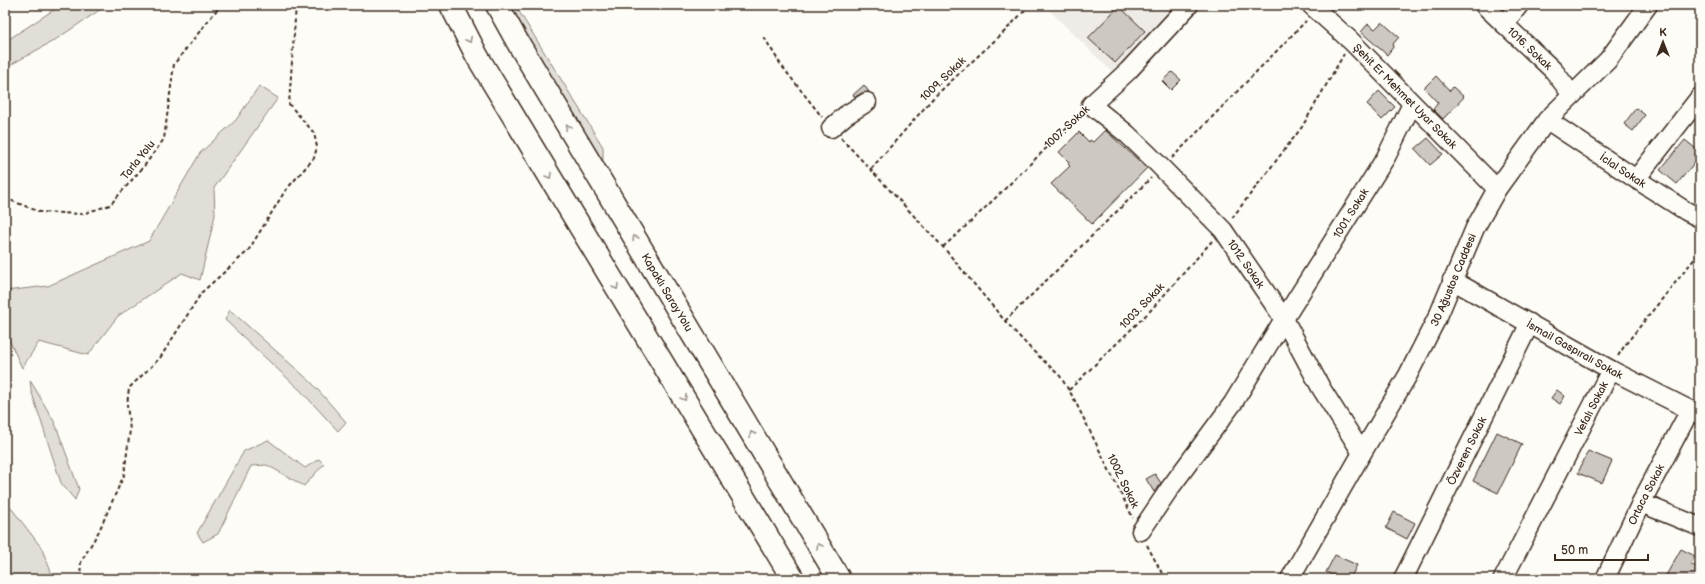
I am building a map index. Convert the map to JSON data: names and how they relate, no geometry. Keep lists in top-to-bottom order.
{
  "streets": {
    "highway": ["Kapaklı Saray Yolu"],
    "street": [
      "1016. Sokak",
      "Şehit Er Mehmet Uyar Sokak",
      "1007. Sokak",
      "İclal Sokak",
      "1001. Sokak",
      "1012. Sokak",
      "30 Ağustos Caddesi",
      "İsmail Gaspıralı Sokak",
      "Vefalı Sokak",
      "Özveren Sokak",
      "Ortaca Sokak"
    ],
    "path": [
      "1009. Sokak",
      "Tarla Yolu",
      "1003. Sokak",
      "1002. Sokak"
    ]
  },
  "crossings": [
    ["1016. Sokak", "30 Ağustos Caddesi"],
    ["1009. Sokak", "1002. Sokak"],
    ["Şehit Er Mehmet Uyar Sokak", "1001. Sokak"],
    ["Şehit Er Mehmet Uyar Sokak", "30 Ağustos Caddesi"],
    ["Şehit Er Mehmet Uyar Sokak", "1003. Sokak"],
    ["1007. Sokak", "1012. Sokak"],
    ["1007. Sokak", "1002. Sokak"],
    ["İclal Sokak", "30 Ağustos Caddesi"],
    ["1001. Sokak", "1012. Sokak"],
    ["1001. Sokak", "1002. Sokak"],
    ["1012. Sokak", "30 Ağustos Caddesi"],
    ["1012. Sokak", "1003. Sokak"],
    ["30 Ağustos Caddesi", "İsmail Gaspıralı Sokak"],
    ["1003. Sokak", "1002. Sokak"],
    ["İsmail Gaspıralı Sokak", "Vefalı Sokak"],
    ["İsmail Gaspıralı Sokak", "Özveren Sokak"],
    ["İsmail Gaspıralı Sokak", "Ortaca Sokak"]
  ],
  "scale_bar": "50 m",
  "north": "top"
}
